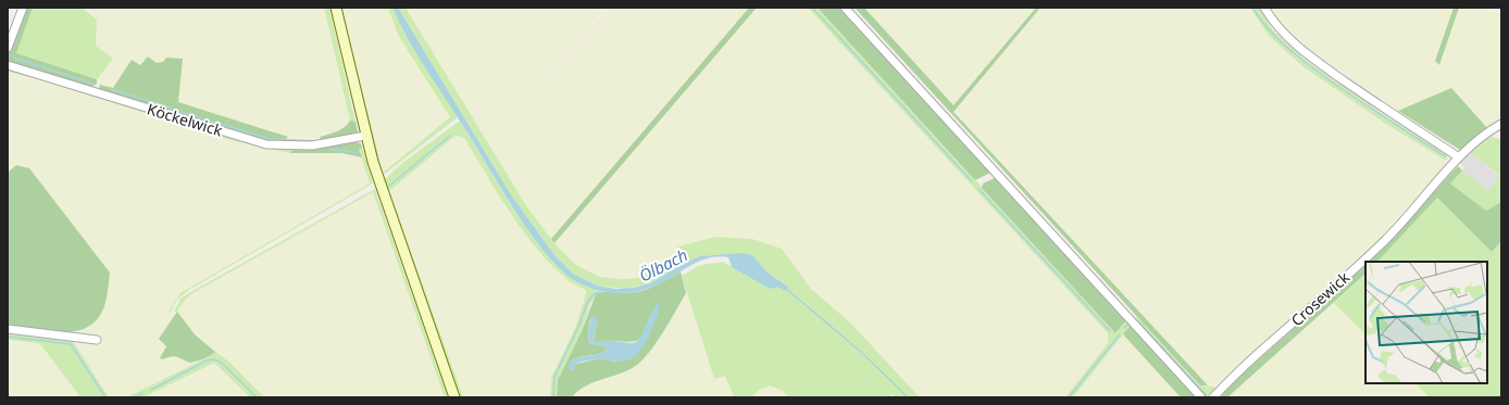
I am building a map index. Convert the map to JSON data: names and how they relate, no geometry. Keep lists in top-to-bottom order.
{
  "streets": {
    "street": ["Köckelwick", "Crosewick"]
  },
  "water": ["Ölbach"]
}
